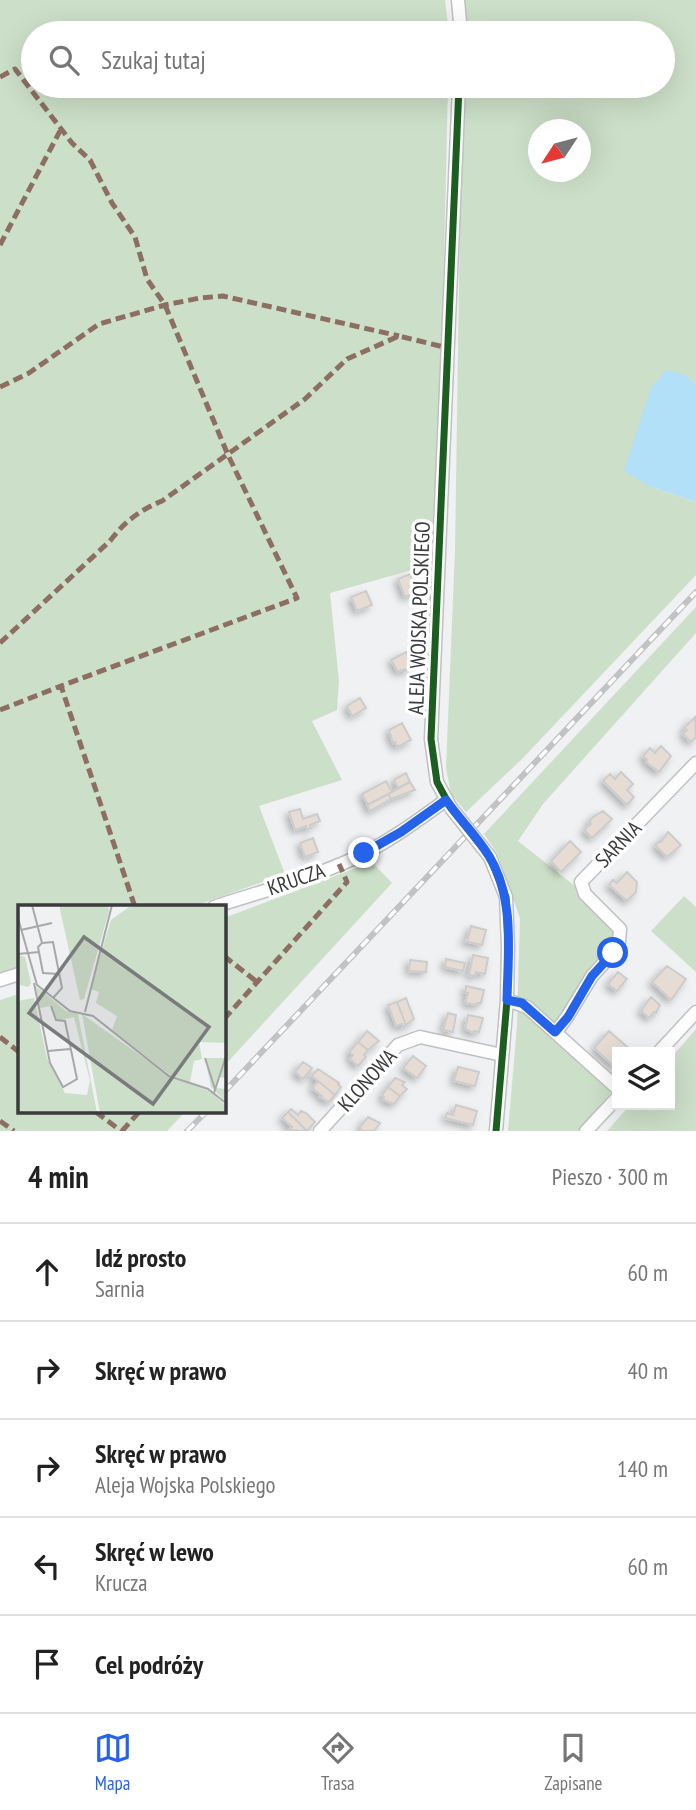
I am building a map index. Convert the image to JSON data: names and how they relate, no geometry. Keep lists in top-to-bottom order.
{
  "streets": {
    "street": [
      "ALEJA WOJSKA POLSKIEGO",
      "SARNIA",
      "KRUCZA",
      "KLONOWA"
    ]
  },
  "crossings": [
    ["ALEJA WOJSKA POLSKIEGO", "KRUCZA"],
    ["ALEJA WOJSKA POLSKIEGO", "KLONOWA"]
  ],
  "north": "bottom left",
  "page": {
    "search": "Szukaj tutaj",
    "heading": ["4 min", "Pieszo · 300 m"],
    "list": [
      ["Idź prosto", "Sarnia", "60 m"],
      ["Skręć w prawo", "40 m"],
      ["Skręć w prawo", "Aleja Wojska Polskiego", "140 m"],
      ["Skręć w lewo", "Krucza", "60 m"],
      "Cel podróży"
    ],
    "nav": ["Mapa", "Trasa", "Zapisane"]
  }
}
